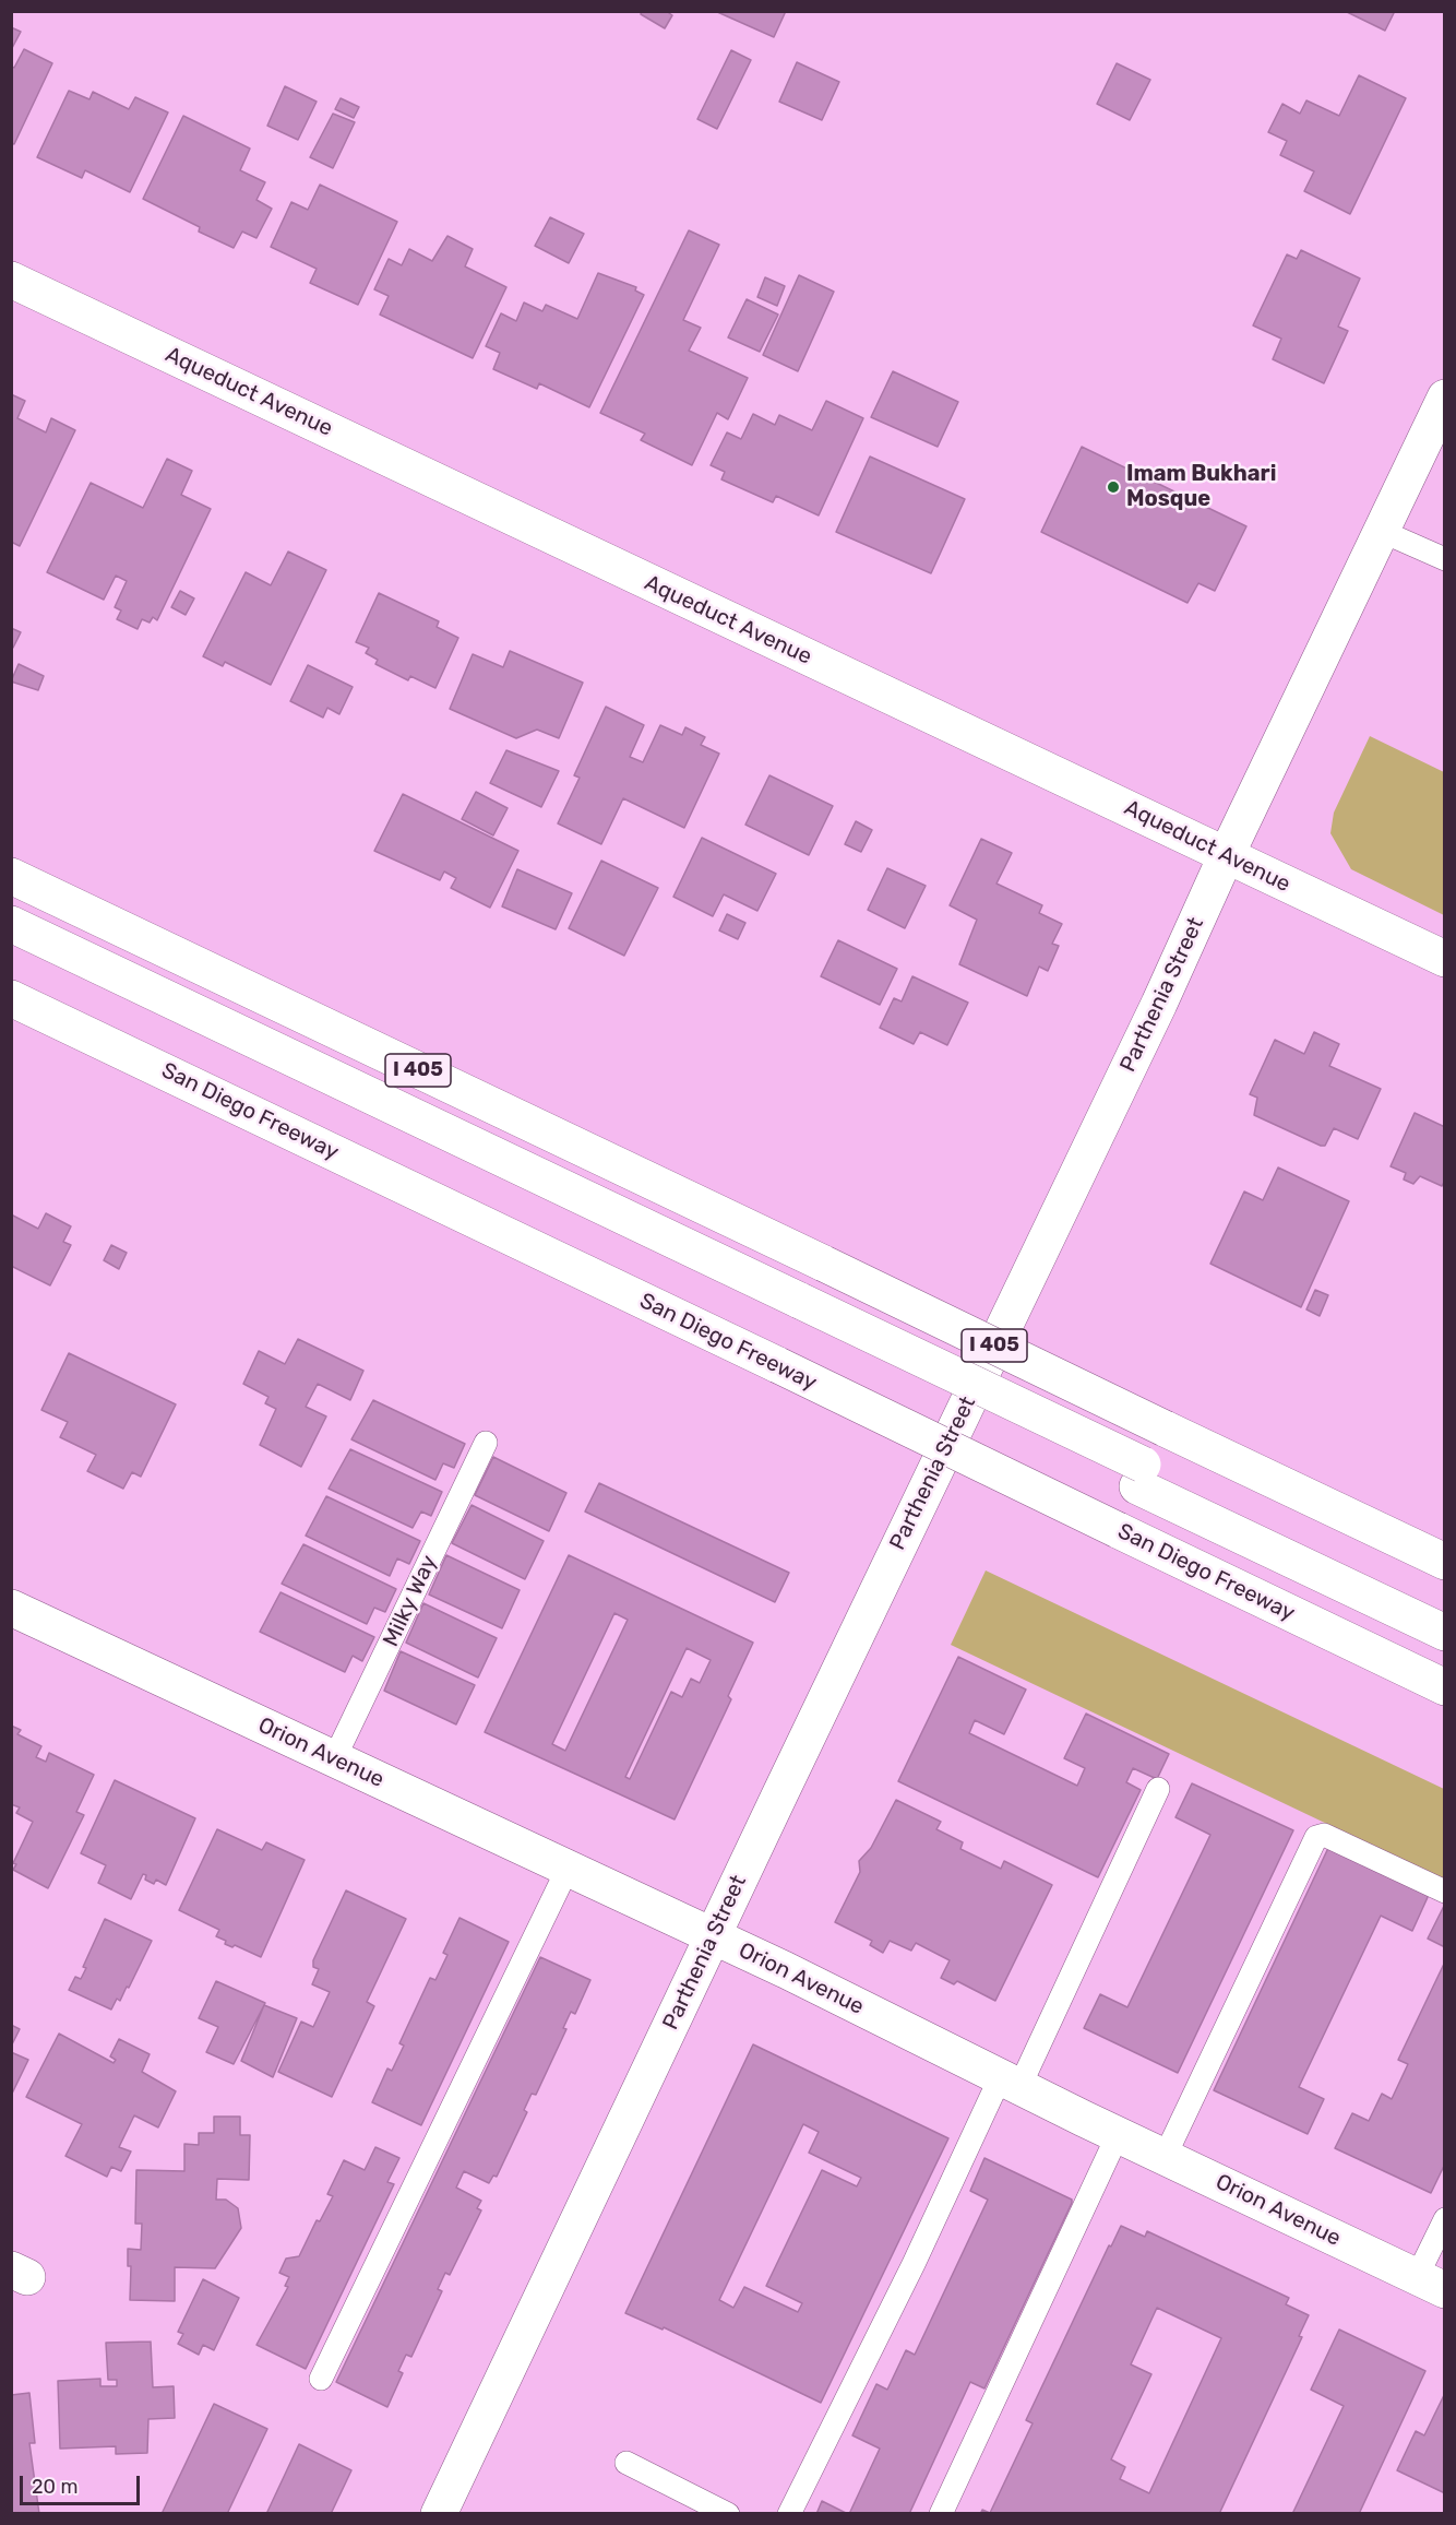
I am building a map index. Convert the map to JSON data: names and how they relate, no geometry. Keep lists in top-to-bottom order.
{
  "streets": {
    "main road": [
      "Aqueduct Avenue",
      "Parthenia Street",
      "I 405",
      "San Diego Freeway",
      "Orion Avenue"
    ],
    "lane": ["Milky Way"]
  },
  "crossings": [
    ["Aqueduct Avenue", "Parthenia Street"],
    ["Parthenia Street", "Orion Avenue"],
    ["Milky Way", "Orion Avenue"]
  ],
  "places": ["Imam Bukhari Mosque"],
  "scale_bar": "20 m"
}
